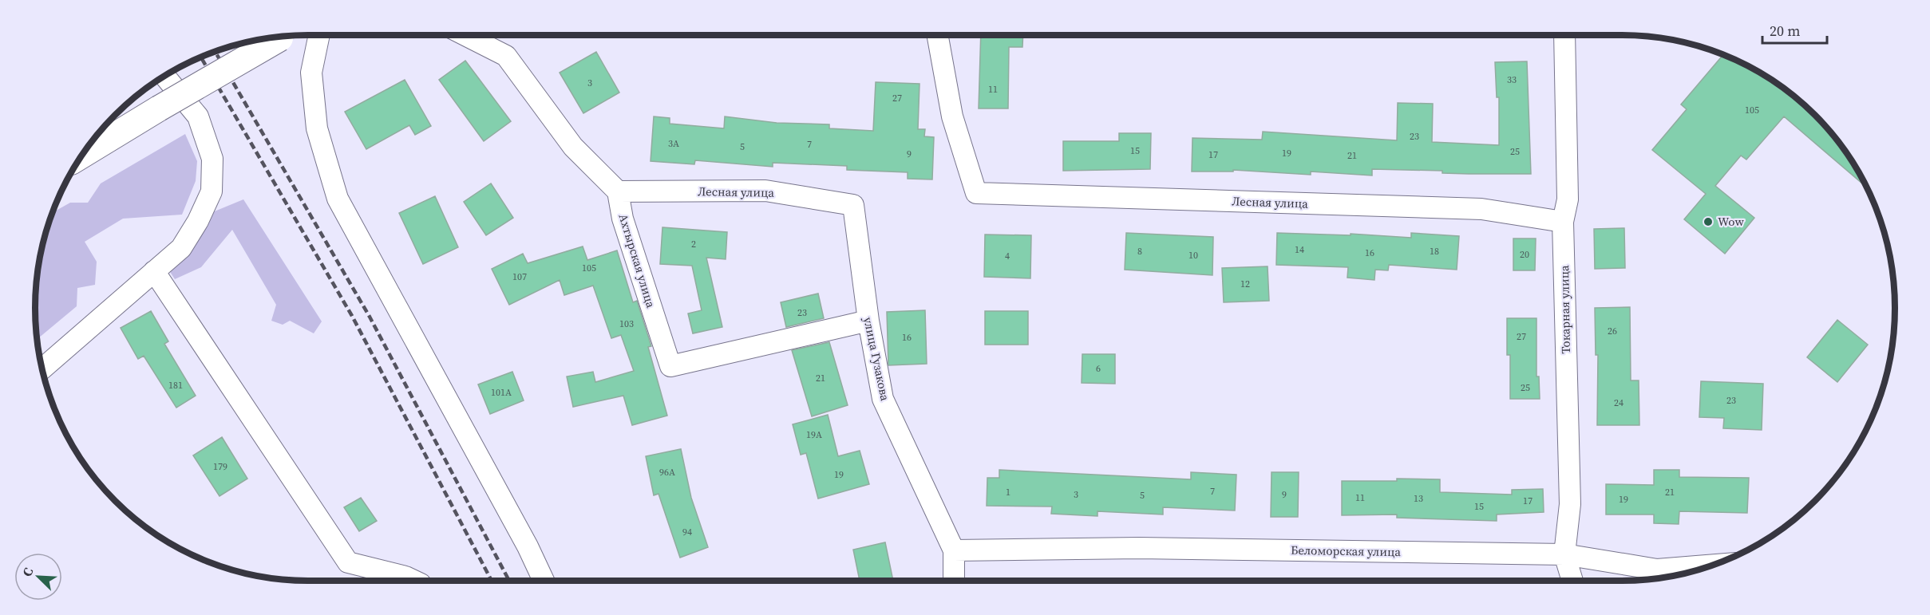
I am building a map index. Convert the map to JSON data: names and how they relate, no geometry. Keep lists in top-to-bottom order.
{
  "streets": {
    "street": [
      "Лесная улица",
      "Ахтырская улица",
      "Токарная улица",
      "улица Гузакова",
      "Беломорская улица"
    ]
  },
  "crossings": [
    ["Лесная улица", "Ахтырская улица"],
    ["Лесная улица", "Токарная улица"],
    ["Лесная улица", "улица Гузакова"],
    ["Ахтырская улица", "улица Гузакова"],
    ["Токарная улица", "Беломорская улица"],
    ["улица Гузакова", "Беломорская улица"]
  ],
  "places": ["Wow"],
  "house_numbers": [
    "33",
    "3",
    "11",
    "27",
    "105",
    "23",
    "3А",
    "7",
    "5",
    "15",
    "25",
    "19",
    "9",
    "17",
    "21",
    "2",
    "14",
    "8",
    "18",
    "16",
    "20",
    "10",
    "4",
    "105",
    "107",
    "12",
    "23",
    "103",
    "26",
    "27",
    "16",
    "6",
    "21",
    "181",
    "25",
    "101А",
    "23",
    "24",
    "19А",
    "179",
    "96А",
    "19",
    "7",
    "1",
    "21",
    "3",
    "9",
    "5",
    "11",
    "13",
    "19",
    "17",
    "15",
    "94"
  ],
  "scale_bar": "20 m",
  "north": "top left"
}
